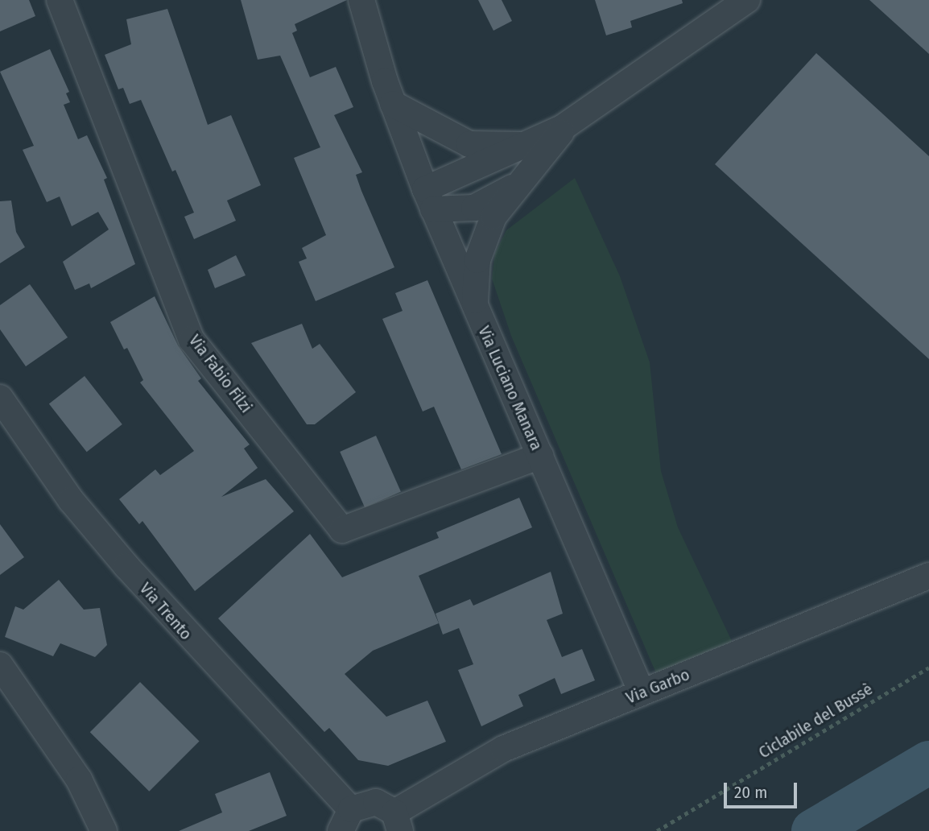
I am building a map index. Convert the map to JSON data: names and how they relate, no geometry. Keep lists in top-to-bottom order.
{
  "streets": {
    "street": [
      "Via Fabio Filzi",
      "Via Luciano Manara",
      "Via Trento",
      "Via Garbo"
    ],
    "path": ["Ciclabile del Bussè"]
  },
  "crossings": [
    ["Via Fabio Filzi", "Via Luciano Manara"],
    ["Via Luciano Manara", "Via Garbo"]
  ],
  "scale_bar": "20 m"
}
